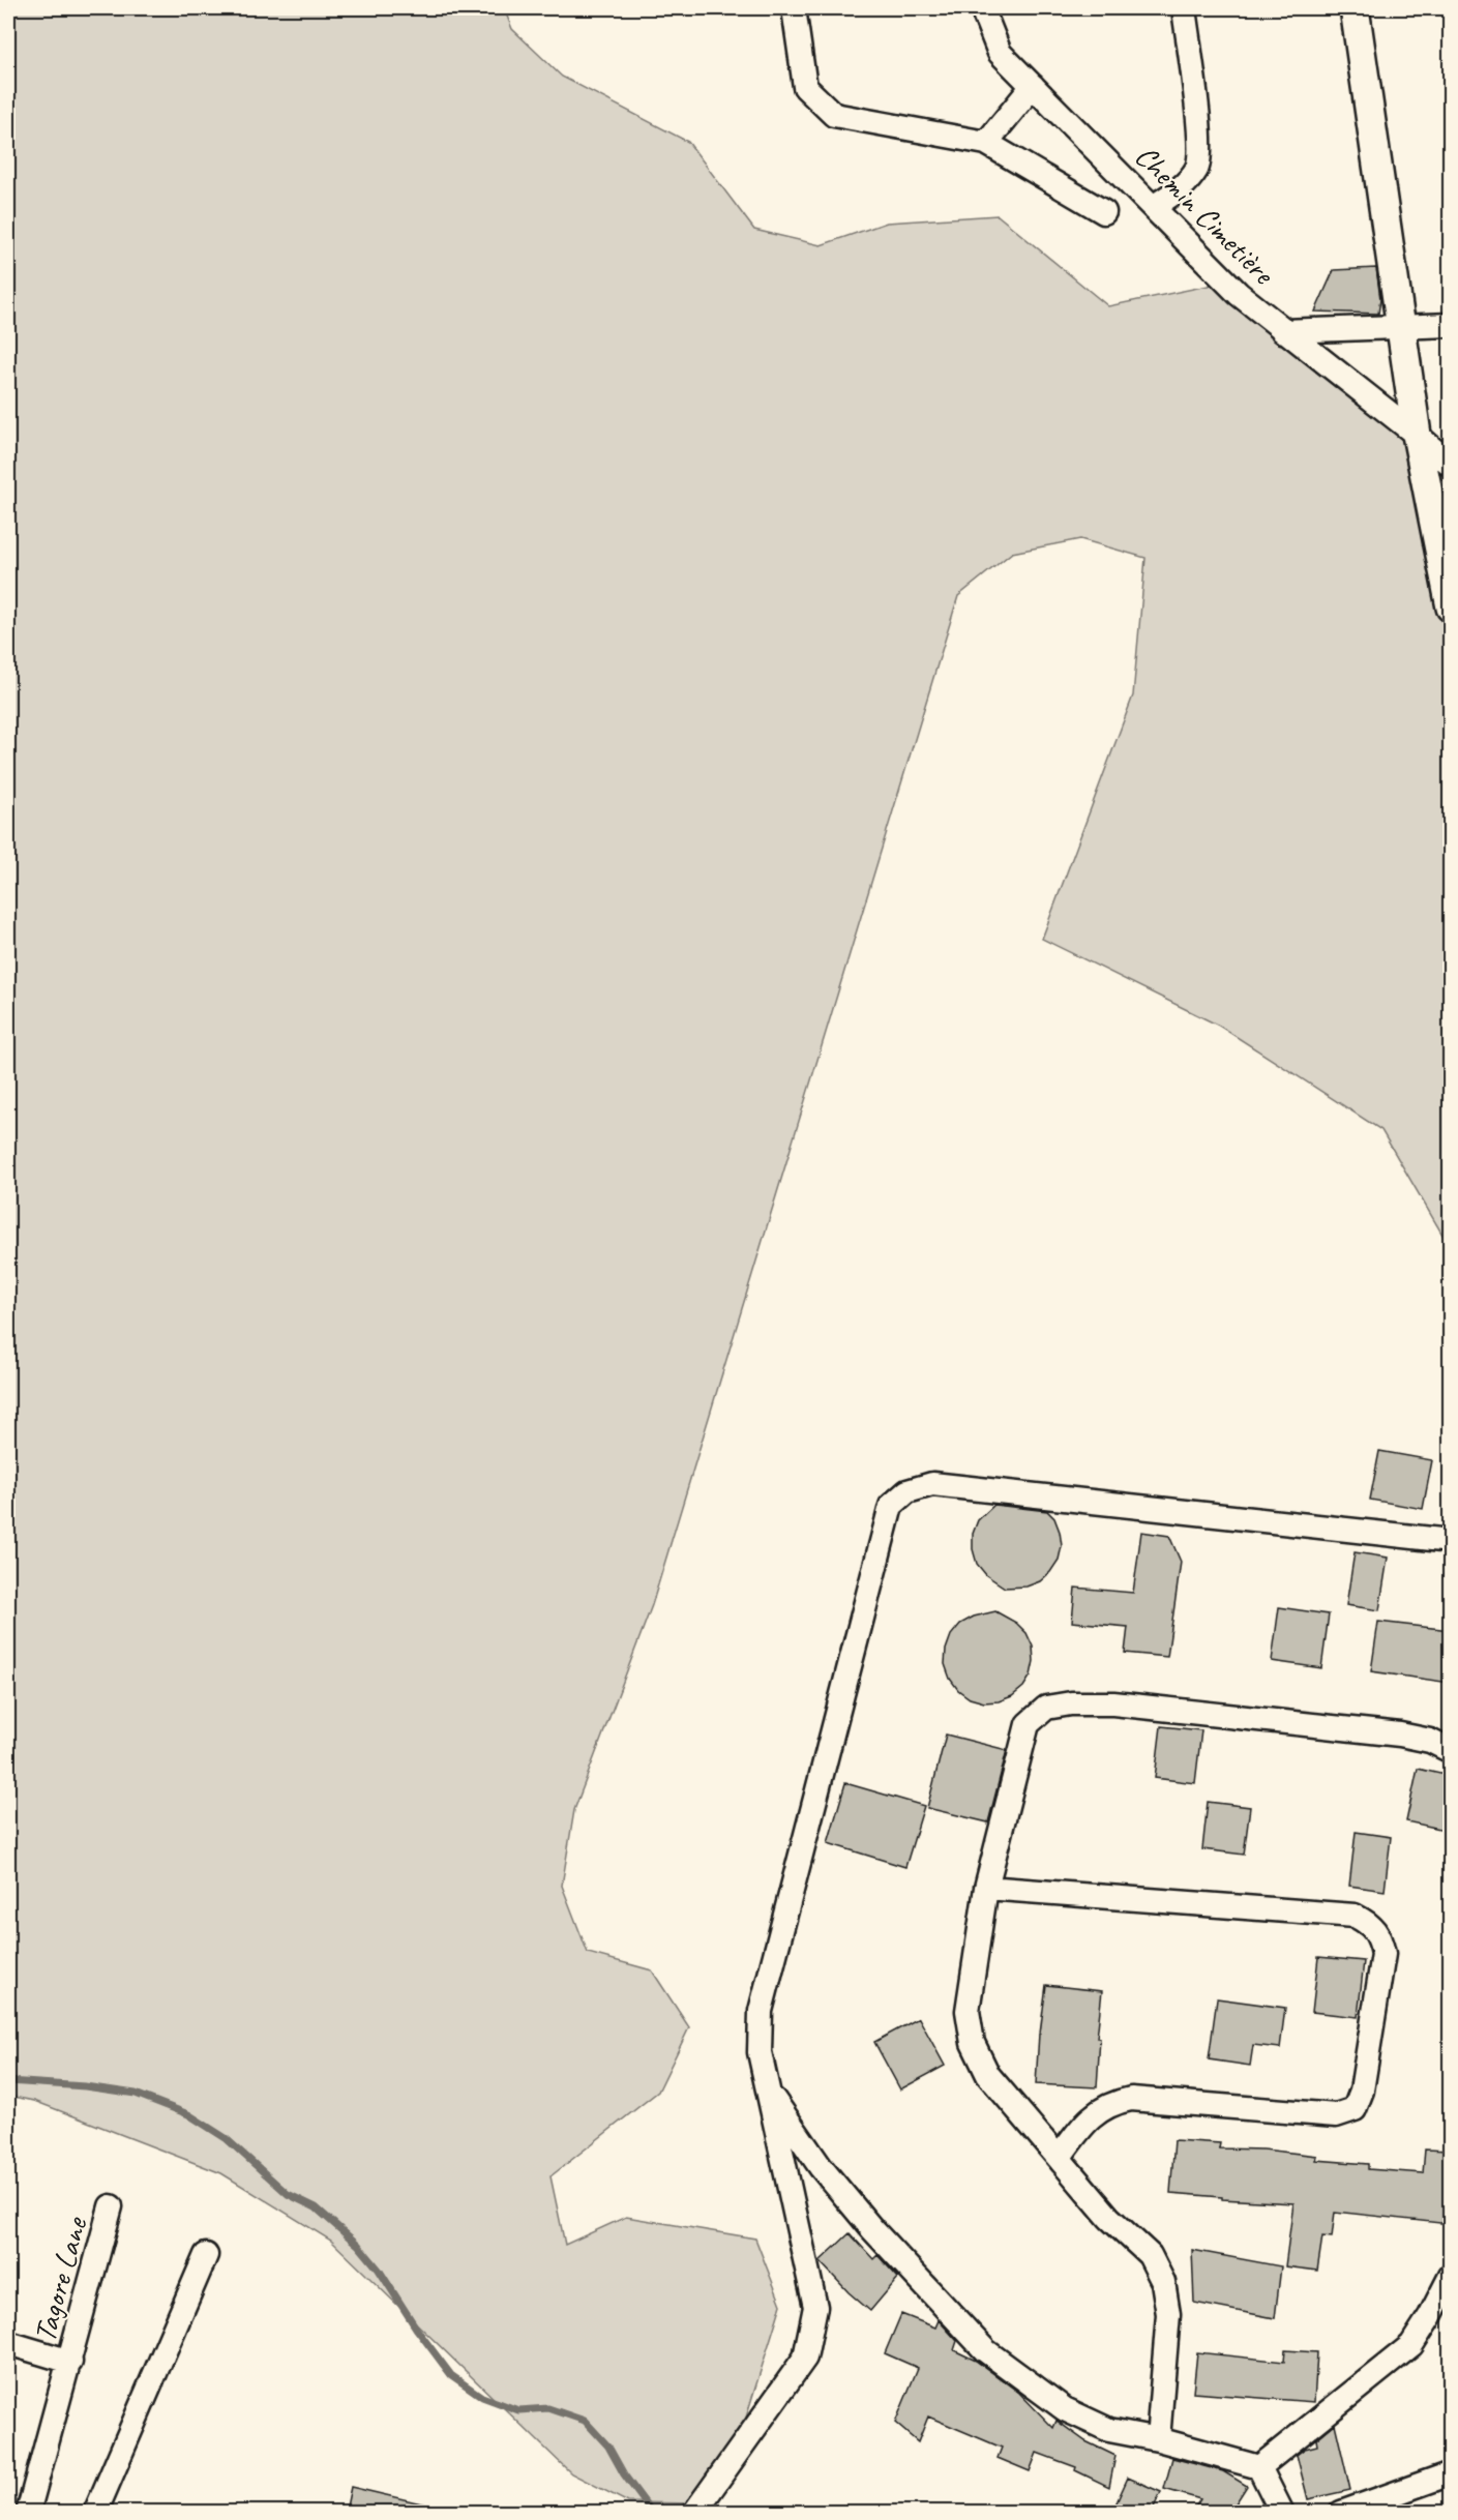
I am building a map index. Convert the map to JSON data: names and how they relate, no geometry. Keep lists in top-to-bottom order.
{
  "streets": {
    "street": ["Chemin Cimetière", "Tagore Lane"]
  }
}
